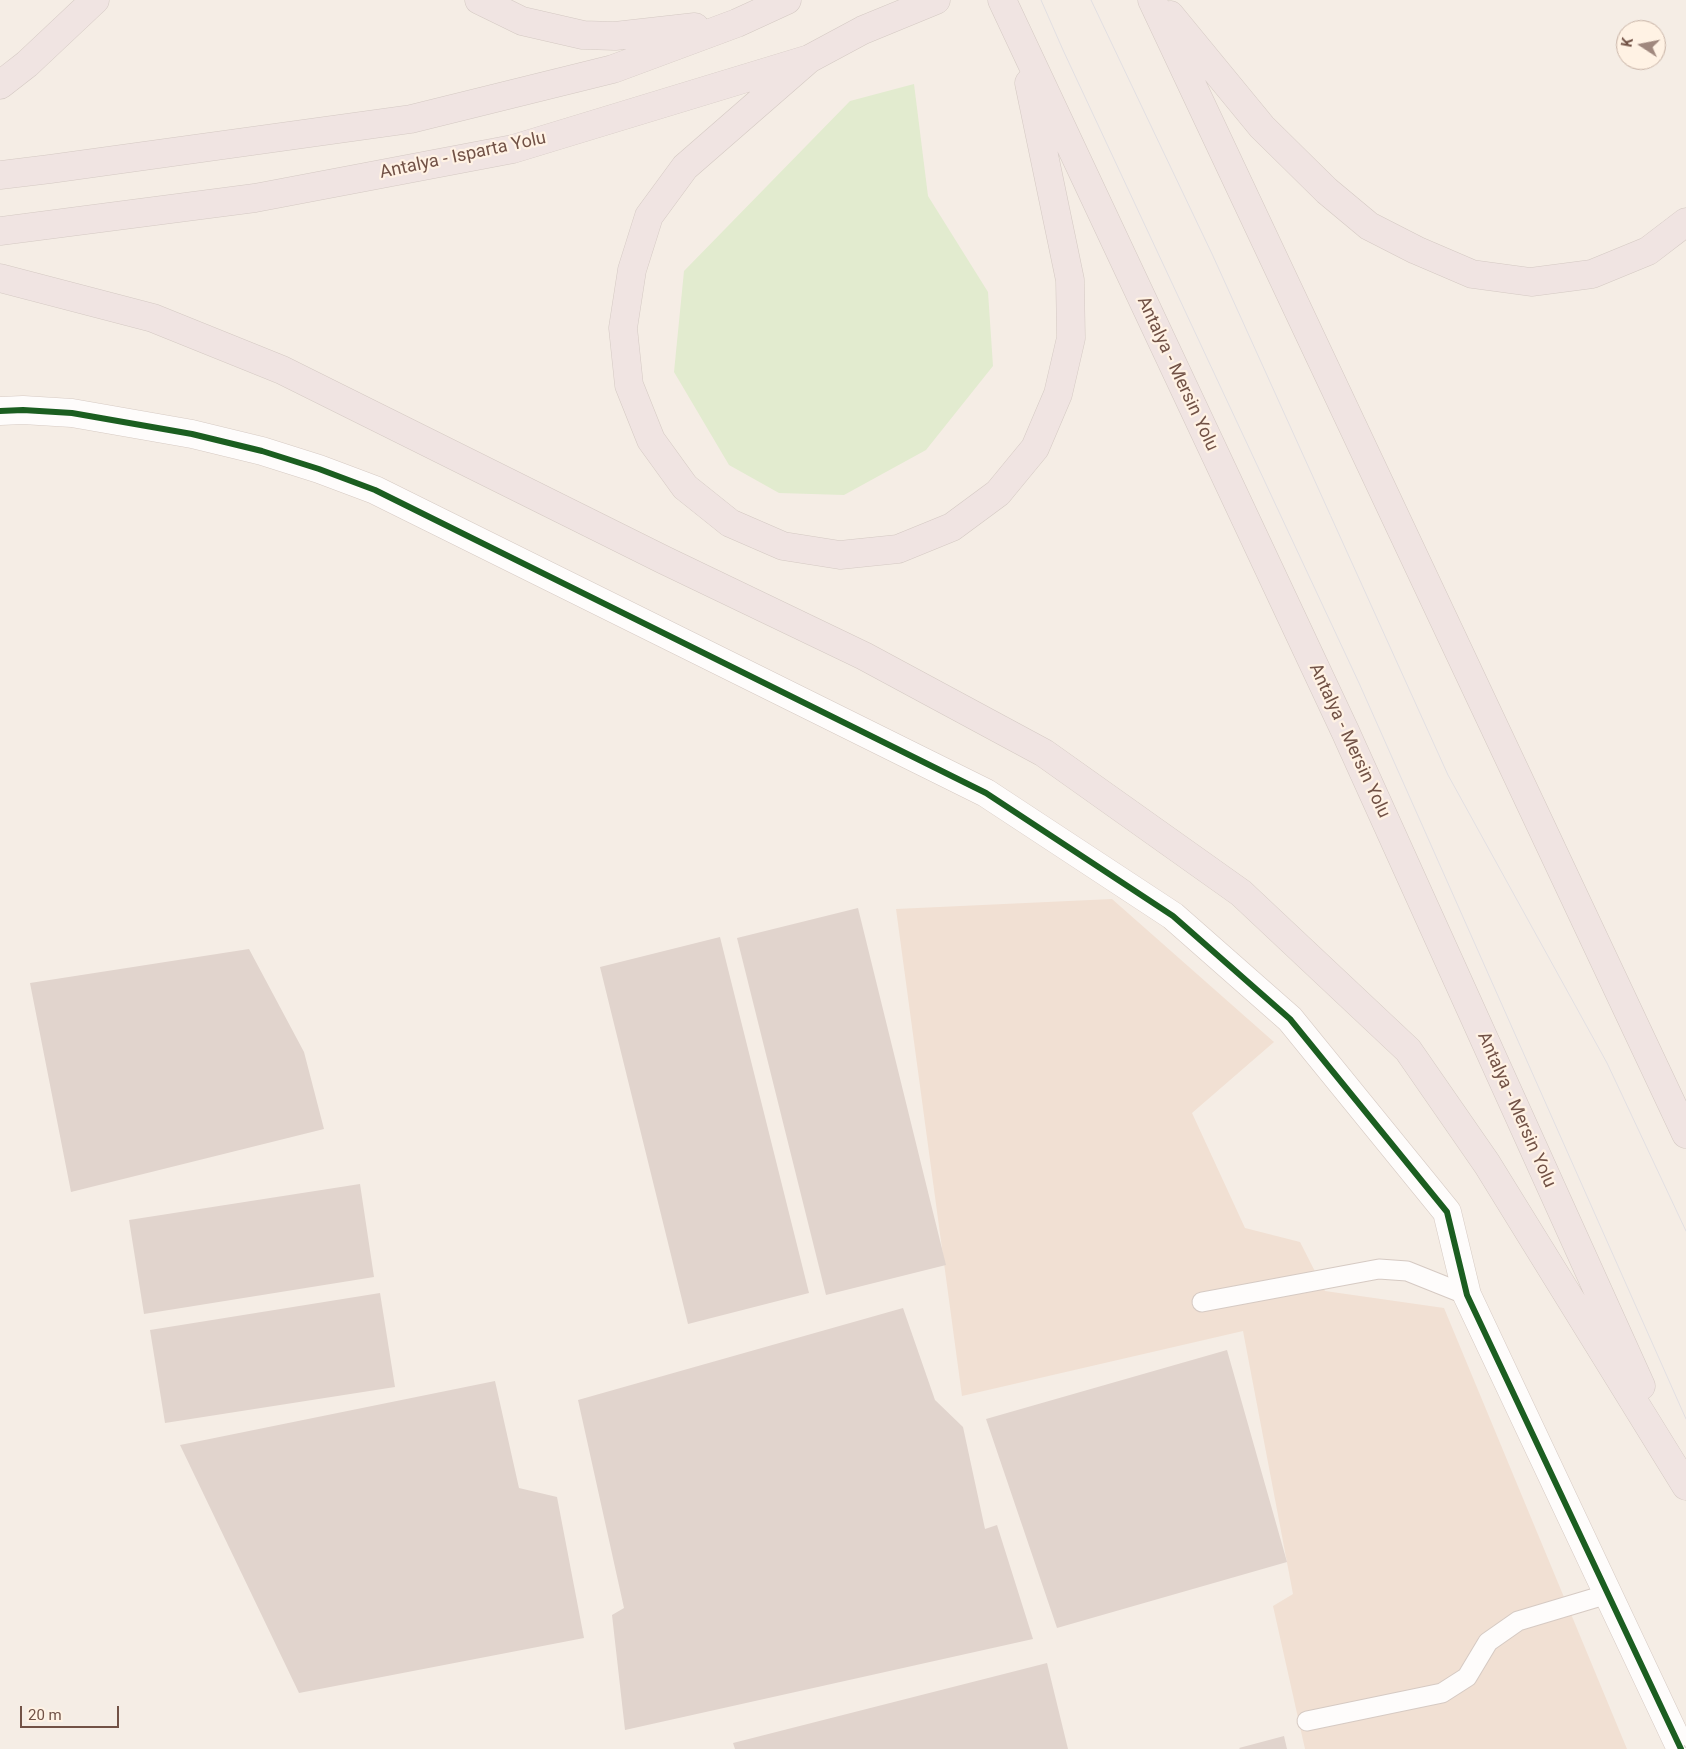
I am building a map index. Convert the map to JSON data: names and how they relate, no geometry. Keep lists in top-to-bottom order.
{
  "streets": {
    "highway": ["Antalya - Isparta Yolu", "Antalya - Mersin Yolu"]
  },
  "scale_bar": "20 m",
  "north": "left"
}
